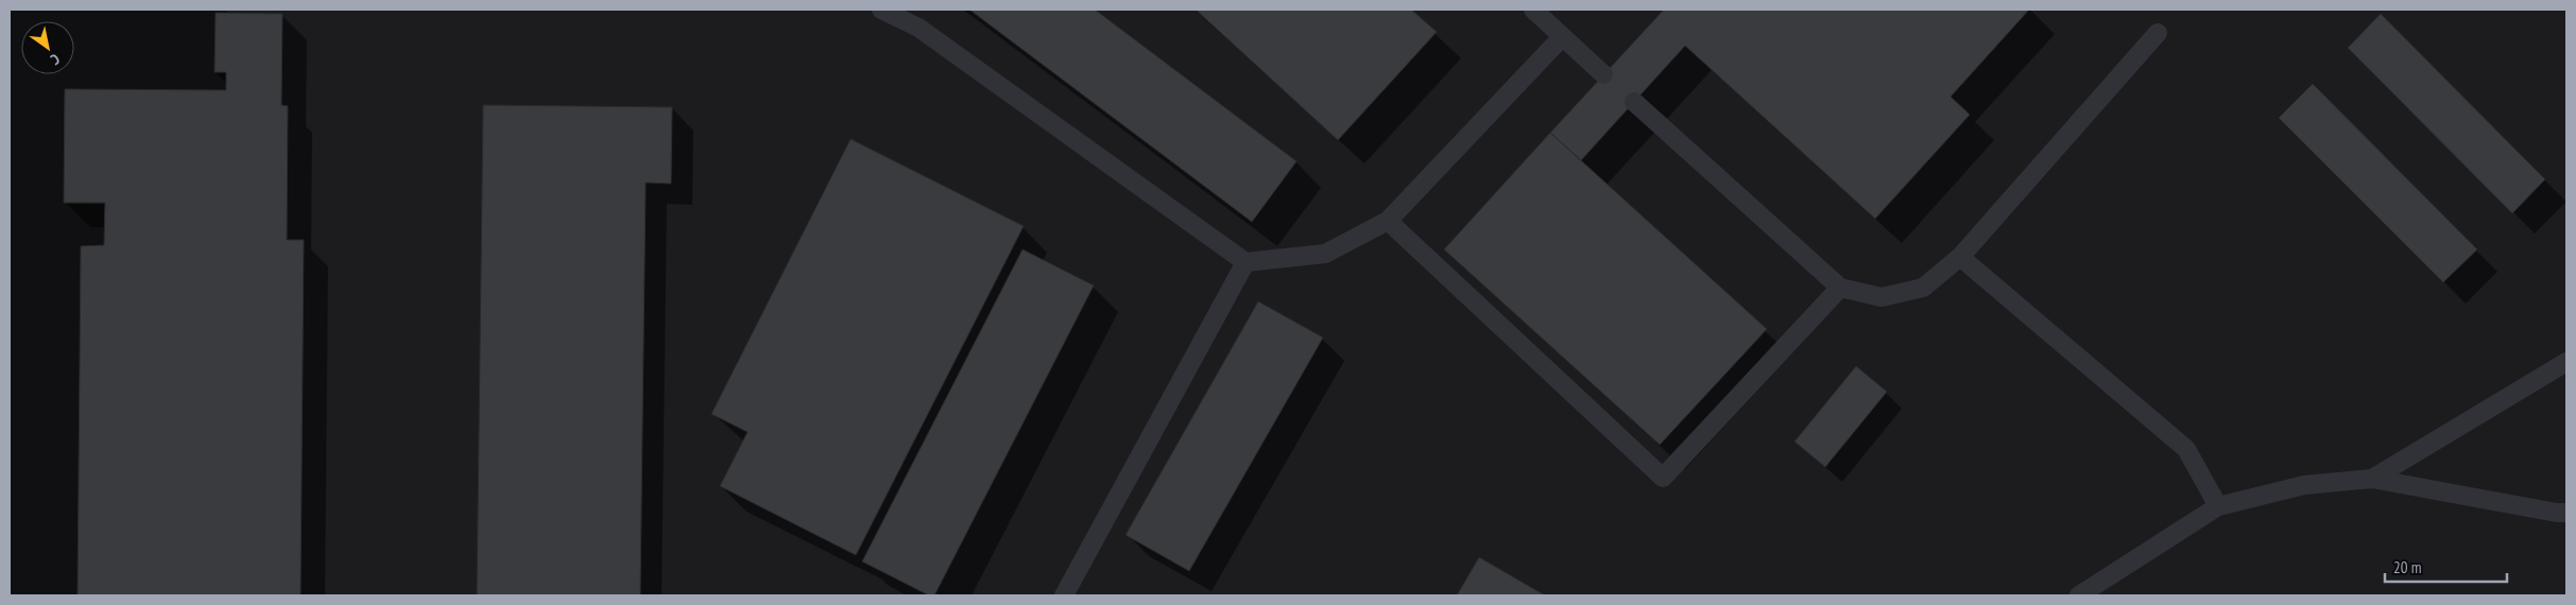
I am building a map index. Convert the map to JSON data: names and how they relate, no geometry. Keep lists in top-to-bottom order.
{
  "scale_bar": "20 m",
  "north": "bottom right"
}
